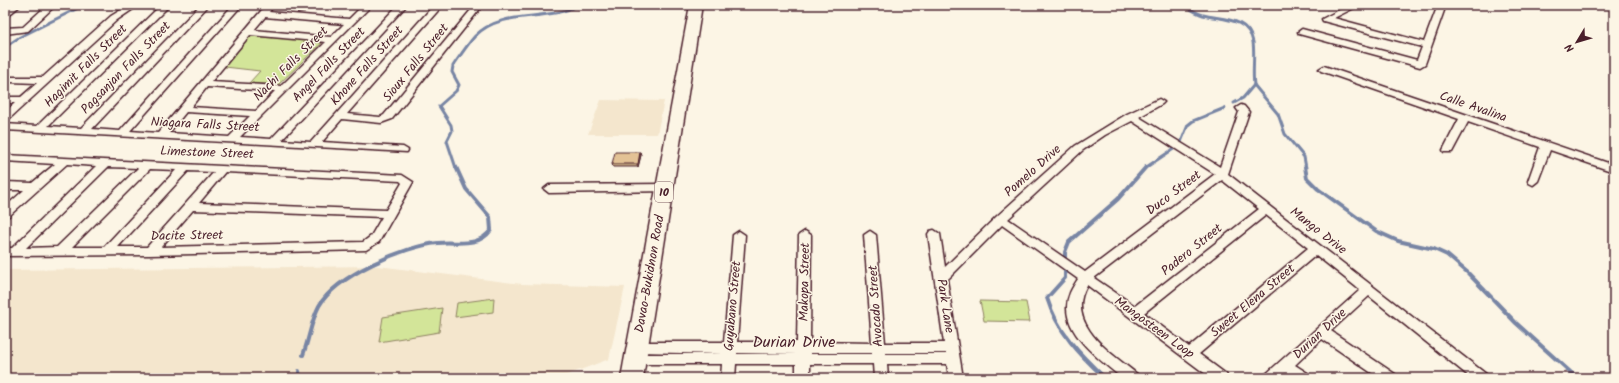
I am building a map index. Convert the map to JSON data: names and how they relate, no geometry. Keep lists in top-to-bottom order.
{
  "streets": {
    "highway": ["10", "Davao-Bukidnon Road"],
    "street": [
      "Sioux Falls Street",
      "Nachi Falls Street",
      "Angel Falls Street",
      "Hagimit Falls Street",
      "Khone Falls Street",
      "Pagsanjan Falls Street",
      "Calle Avalina",
      "Niagara Falls Street",
      "Limestone Street",
      "Pomelo Drive",
      "Duco Street",
      "Mango Drive",
      "Dacite Street",
      "Padero Street",
      "Makopa Street",
      "Sweet Elena Street",
      "Guyabano Street",
      "Avocado Street",
      "Park Lane",
      "Mangosteen Loop",
      "Durian Drive"
    ]
  },
  "crossings": [
    ["Sioux Falls Street", "Khone Falls Street"],
    ["Nachi Falls Street", "Niagara Falls Street"],
    ["Angel Falls Street", "Niagara Falls Street"],
    ["Hagimit Falls Street", "Niagara Falls Street"],
    ["Khone Falls Street", "Niagara Falls Street"],
    ["Pagsanjan Falls Street", "Niagara Falls Street"],
    ["Limestone Street", "Dacite Street"],
    ["Pomelo Drive", "Mango Drive"],
    ["Pomelo Drive", "Park Lane"],
    ["Pomelo Drive", "Mangosteen Loop"],
    ["Duco Street", "Mango Drive"],
    ["Duco Street", "Mangosteen Loop"],
    ["Mango Drive", "Padero Street"],
    ["Mango Drive", "Sweet Elena Street"],
    ["Mango Drive", "Durian Drive"],
    ["Padero Street", "Mangosteen Loop"],
    ["Davao-Bukidnon Road", "Durian Drive"],
    ["Makopa Street", "Durian Drive"],
    ["Sweet Elena Street", "Mangosteen Loop"],
    ["Guyabano Street", "Durian Drive"],
    ["Avocado Street", "Durian Drive"],
    ["Park Lane", "Durian Drive"]
  ],
  "north": "bottom left"
}
